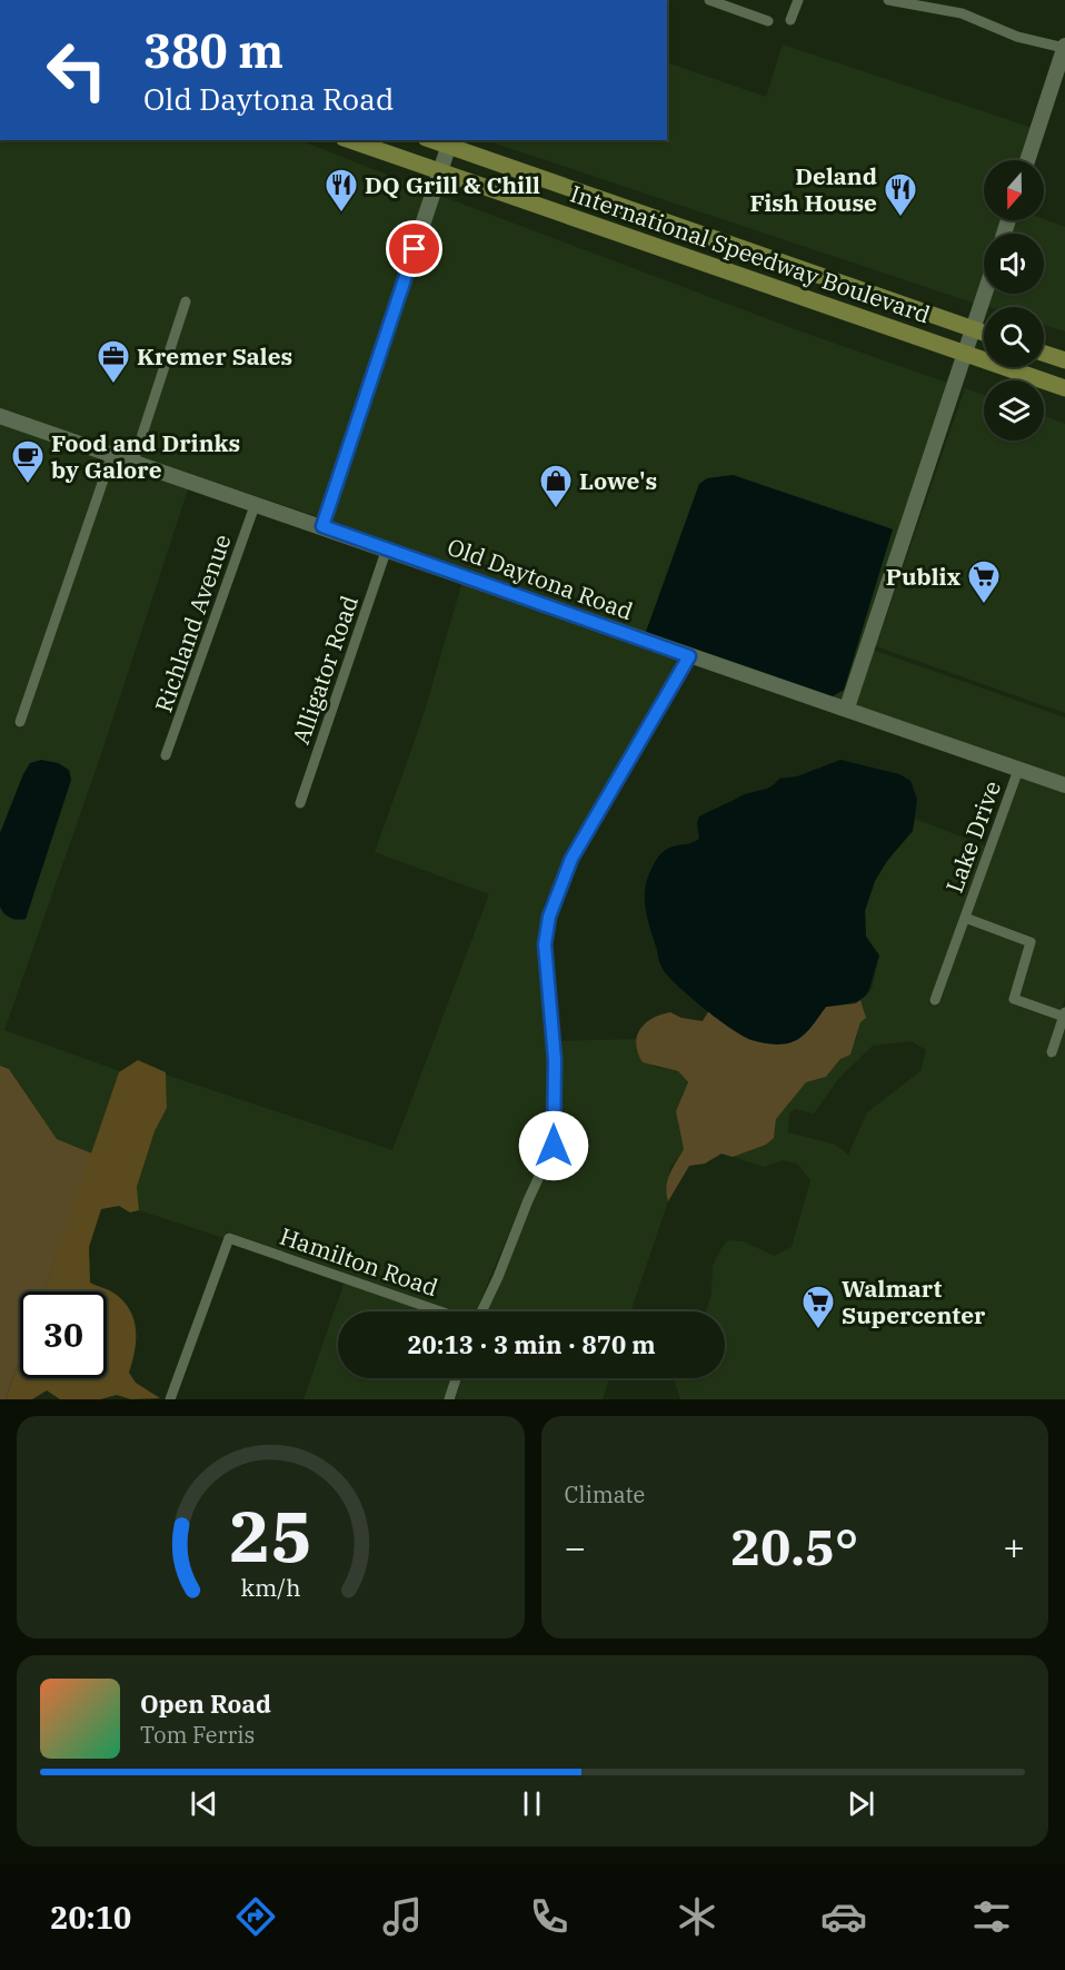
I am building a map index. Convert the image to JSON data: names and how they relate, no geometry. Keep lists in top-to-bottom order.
{
  "streets": {
    "main road": ["International Speedway Boulevard"],
    "street": [
      "Old Daytona Road",
      "Richland Avenue",
      "Alligator Road",
      "Lake Drive",
      "Hamilton Road"
    ]
  },
  "crossings": [
    ["Old Daytona Road", "Richland Avenue"],
    ["Old Daytona Road", "Alligator Road"],
    ["Old Daytona Road", "Lake Drive"]
  ],
  "places": {
    "restaurant": ["DQ Grill & Chill", "Deland Fish House"],
    "office": ["Kremer Sales"],
    "cafe": ["Food and Drinks by Galore"],
    "shop": ["Lowe's"],
    "supermarket": ["Publix", "Walmart Supercenter"]
  },
  "north": "bottom",
  "page": {
    "turn": ["380 m", "Old Daytona Road"],
    "limit": "30",
    "trip": "20:13 · 3 min · 870 m",
    "tile": "Climate",
    "heat": ["−", "20.5°", "+"],
    "song": ["Open Road", "Tom Ferris"],
    "tabs": "20:10",
    "gauge": ["25", "km/h"]
  }
}
